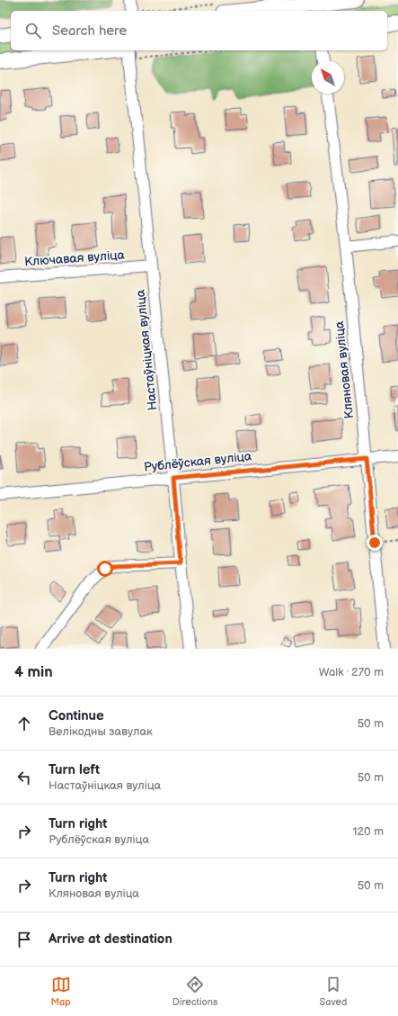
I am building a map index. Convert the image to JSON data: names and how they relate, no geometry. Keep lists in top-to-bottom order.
{
  "streets": {
    "street": [
      "Ключавая вуліца",
      "Настаўніцкая вуліца",
      "Кляновая вуліца",
      "Рублёўская вуліца"
    ]
  },
  "crossings": [
    ["Ключавая вуліца", "Настаўніцкая вуліца"],
    ["Настаўніцкая вуліца", "Рублёўская вуліца"],
    ["Кляновая вуліца", "Рублёўская вуліца"]
  ],
  "north": "top left",
  "page": {
    "search": "Search here",
    "heading": ["4 min", "Walk · 270 m"],
    "list": [
      ["Continue", "Велікодны завулак", "50 m"],
      ["Turn left", "Настаўніцкая вуліца", "50 m"],
      ["Turn right", "Рублёўская вуліца", "120 m"],
      ["Turn right", "Кляновая вуліца", "50 m"],
      "Arrive at destination"
    ],
    "nav": ["Map", "Directions", "Saved"]
  }
}
